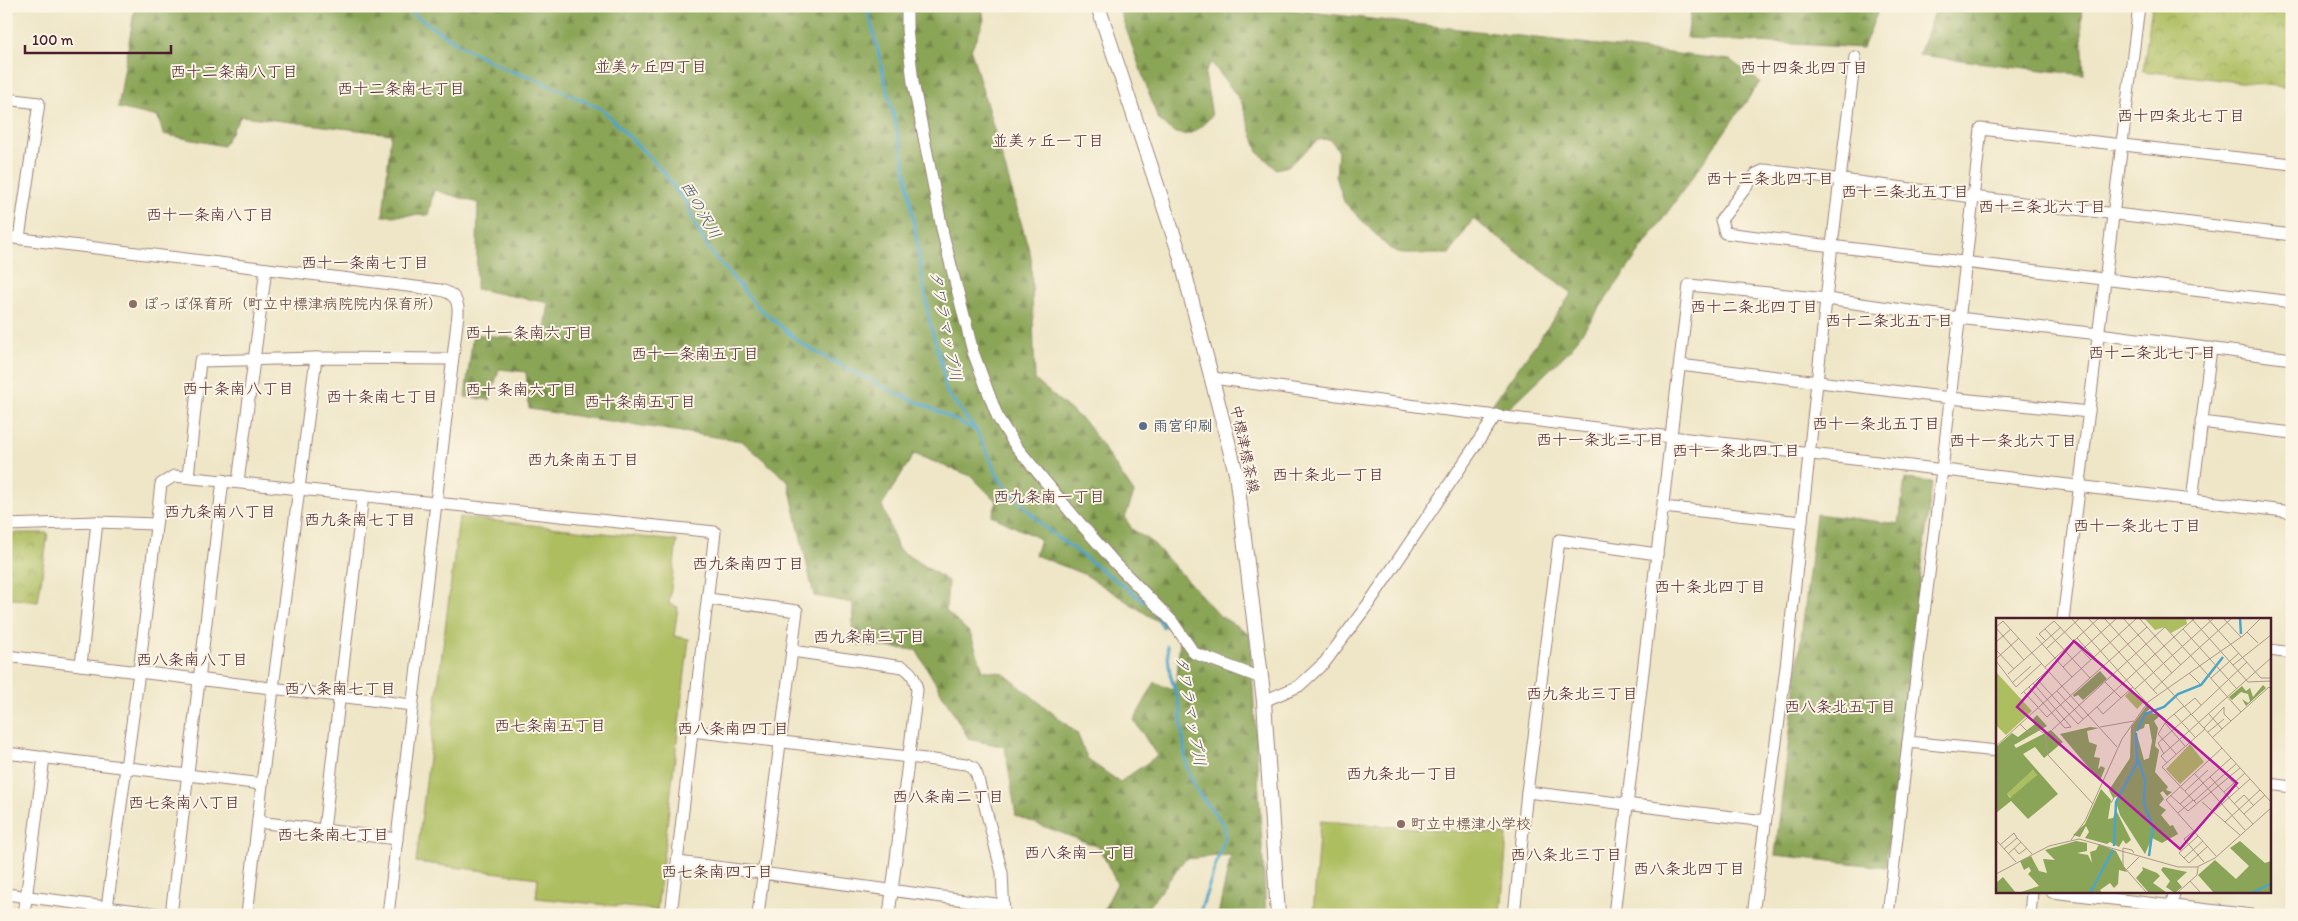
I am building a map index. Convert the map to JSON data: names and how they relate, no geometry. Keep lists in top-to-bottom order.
{
  "streets": {
    "main road": ["中標津標茶線"]
  },
  "districts": [
    "並美ヶ丘四丁目",
    "西十四条北四丁目",
    "西十二条南八丁目",
    "西十二条南七丁目",
    "西十四条北七丁目",
    "並美ヶ丘一丁目",
    "西十三条北四丁目",
    "西十三条北五丁目",
    "西十三条北六丁目",
    "西十一条南八丁目",
    "西十一条南七丁目",
    "西十二条北四丁目",
    "西十二条北五丁目",
    "西十一条南六丁目",
    "西十二条北七丁目",
    "西十一条南五丁目",
    "西十条南八丁目",
    "西十条南六丁目",
    "西十条南七丁目",
    "西十条南五丁目",
    "西十一条北五丁目",
    "西十一条北三丁目",
    "西十一条北六丁目",
    "西十一条北四丁目",
    "西九条南五丁目",
    "西十条北一丁目",
    "西九条南一丁目",
    "西九条南八丁目",
    "西九条南七丁目",
    "西十一条北七丁目",
    "西九条南四丁目",
    "西十条北四丁目",
    "西九条南三丁目",
    "西八条南八丁目",
    "西八条南七丁目",
    "西九条北三丁目",
    "西八条北五丁目",
    "西七条南五丁目",
    "西八条南四丁目",
    "西九条北一丁目",
    "西八条南二丁目",
    "西七条南八丁目",
    "西七条南七丁目",
    "西八条南一丁目",
    "西八条北三丁目",
    "西八条北四丁目",
    "西七条南四丁目"
  ],
  "water": ["西の沢川", "タワラマップ川"],
  "places": ["ぽっぽ保育所（町立中標津病院院内保育所）", "雨宮印刷", "町立中標津小学校"],
  "scale_bar": "100 m"
}
